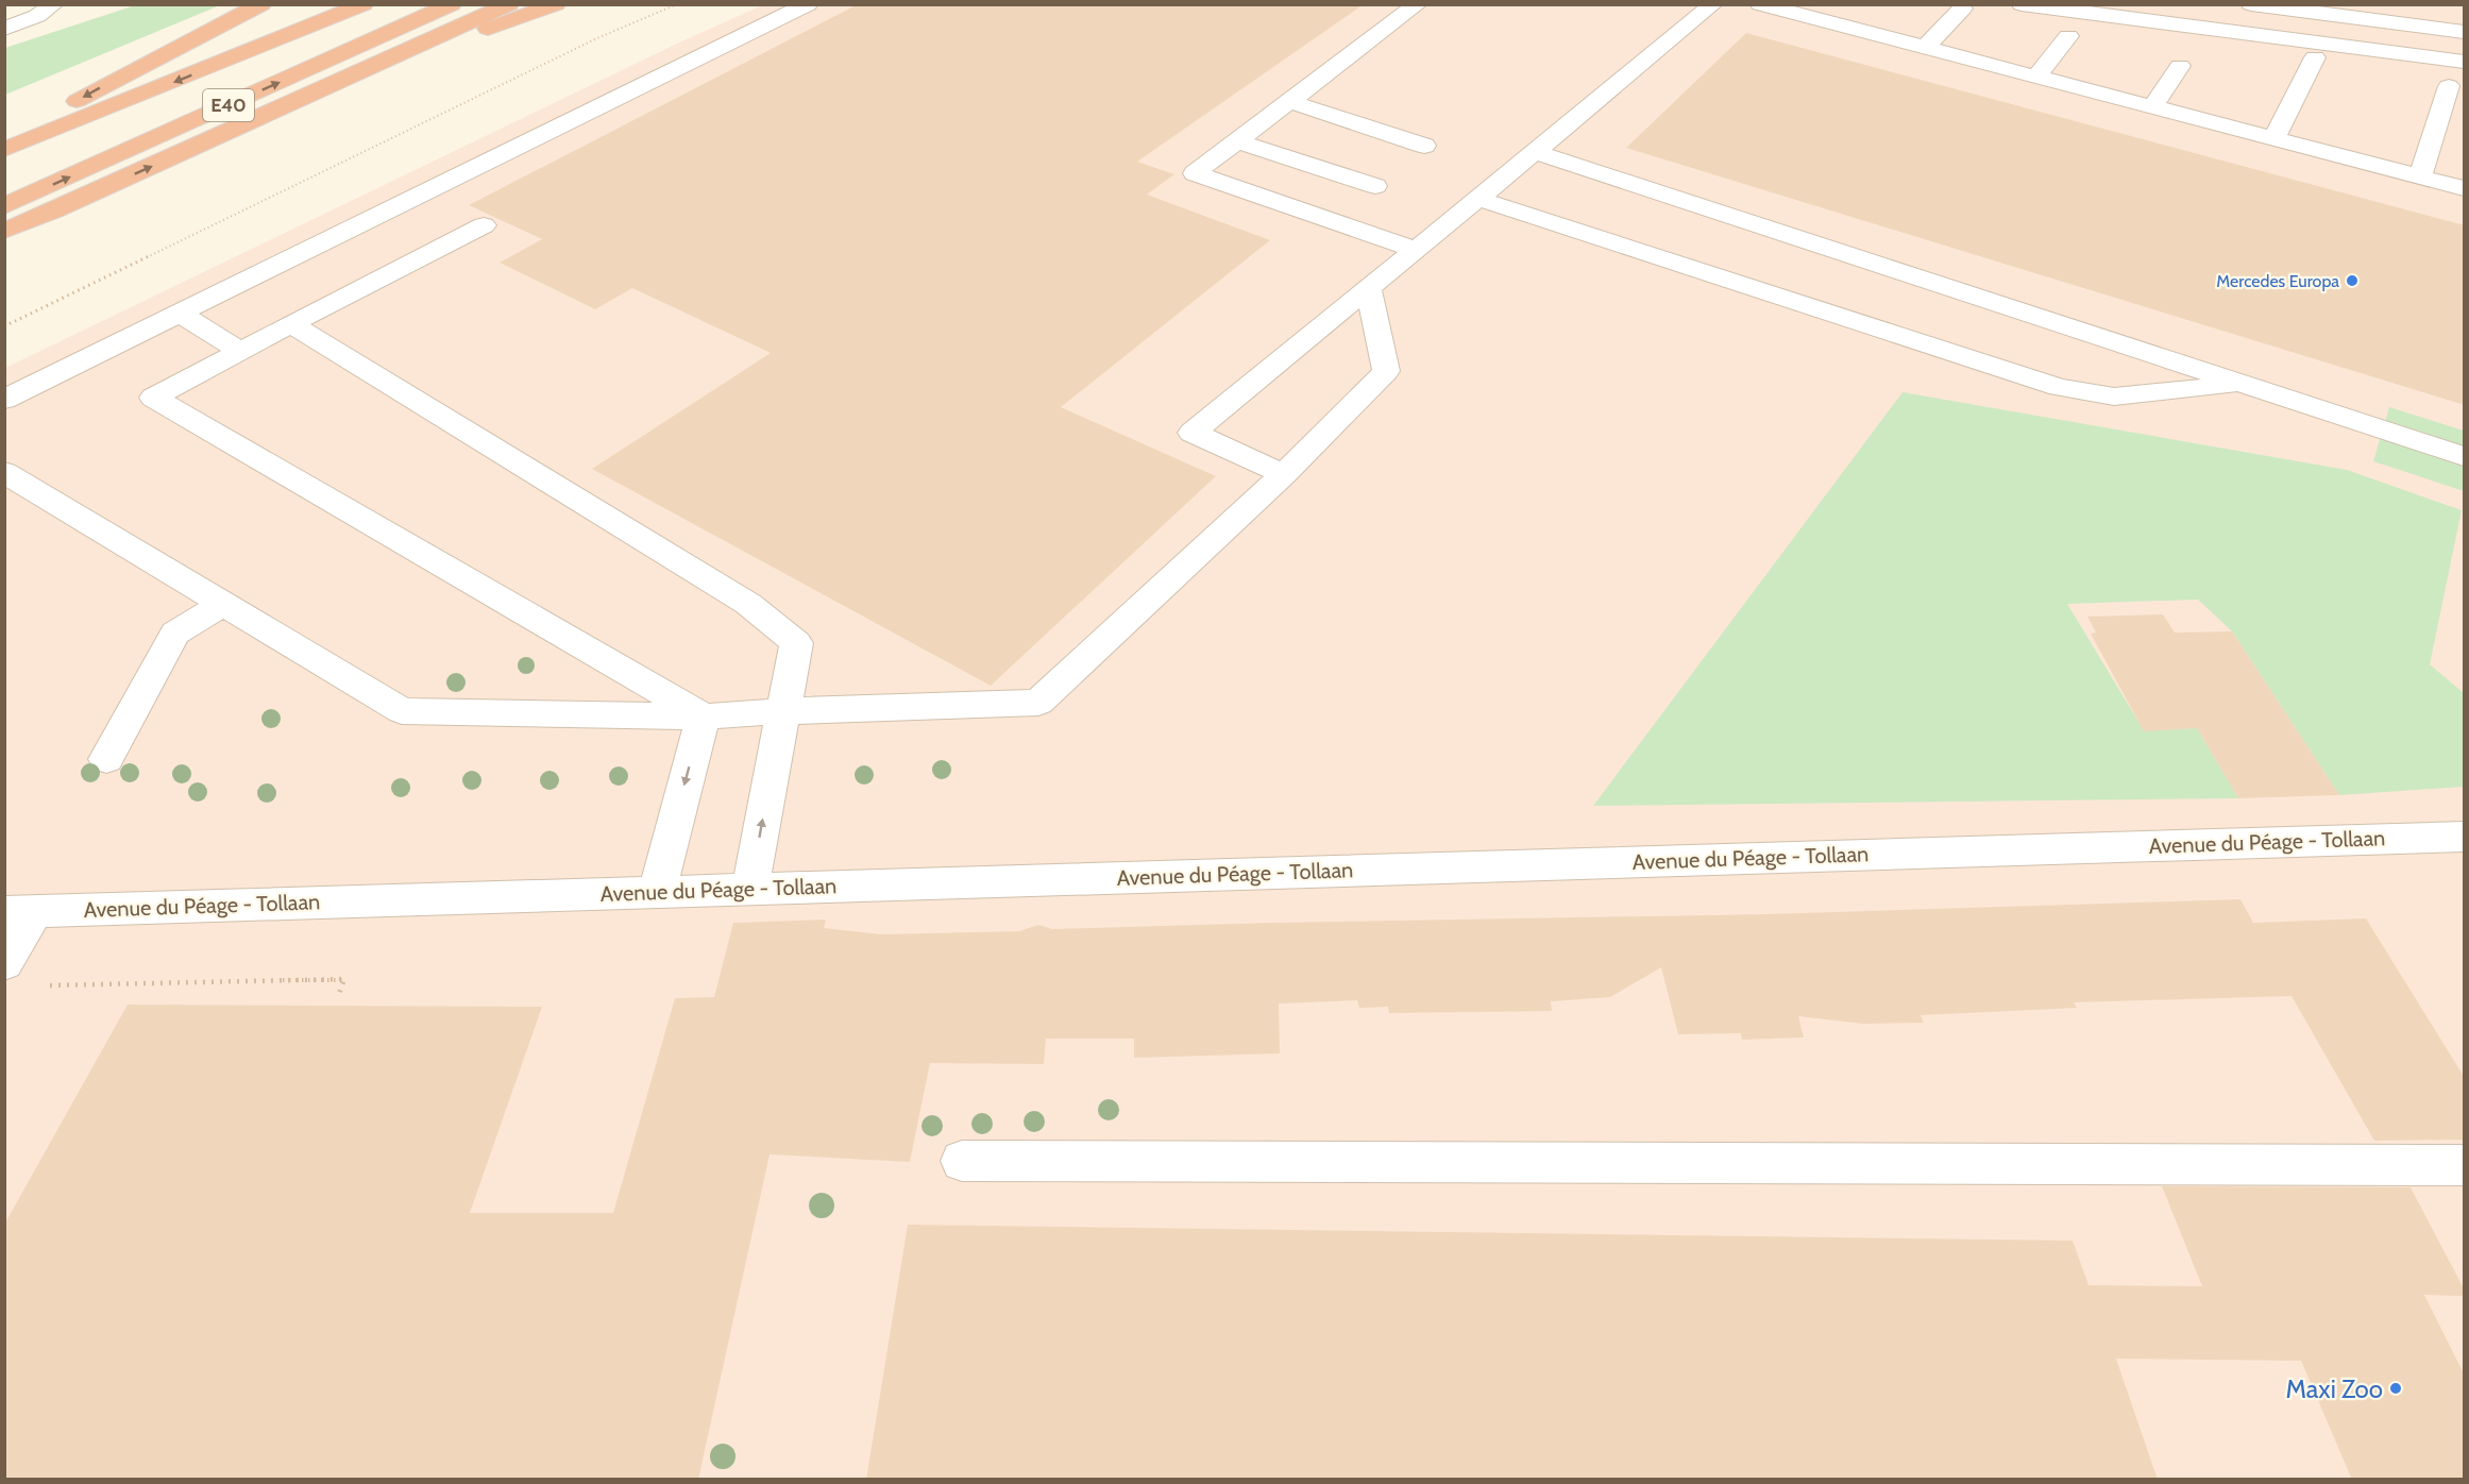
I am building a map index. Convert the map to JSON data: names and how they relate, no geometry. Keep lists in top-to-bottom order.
{
  "streets": {
    "highway": ["E40"],
    "street": ["Avenue du Péage - Tollaan"]
  },
  "places": ["Mercedes Europa", "Maxi Zoo"]
}
